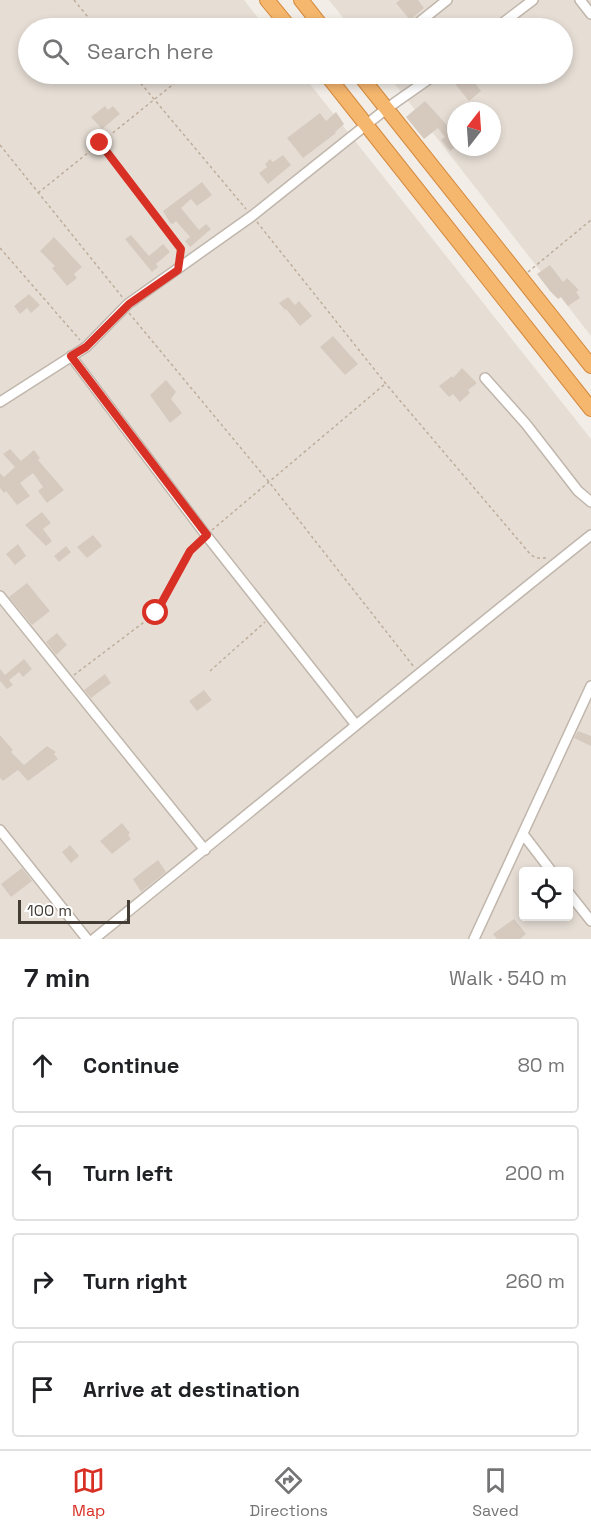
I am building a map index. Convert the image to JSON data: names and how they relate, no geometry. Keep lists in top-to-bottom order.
{
  "scale_bar": "100 m",
  "north": "top",
  "page": {
    "search": "Search here",
    "scale": "100 m",
    "heading": ["7 min", "Walk · 540 m"],
    "list": [
      ["Continue", "80 m"],
      ["Turn left", "200 m"],
      ["Turn right", "260 m"],
      "Arrive at destination"
    ],
    "nav": ["Map", "Directions", "Saved"]
  }
}
